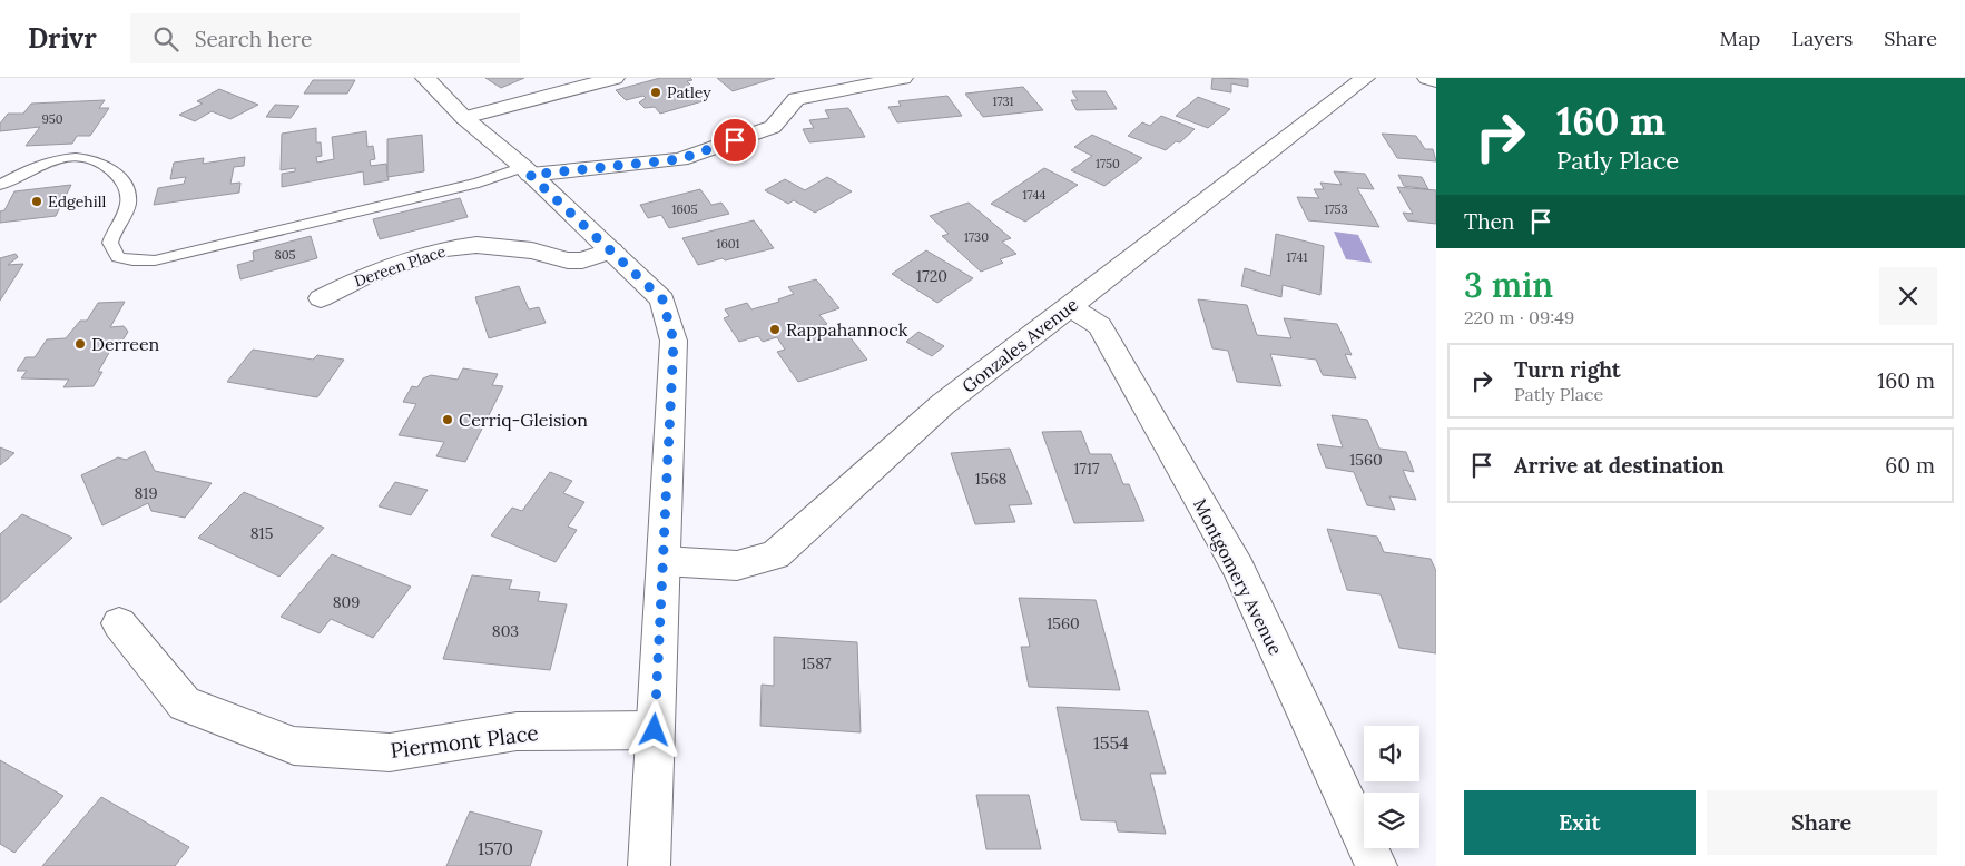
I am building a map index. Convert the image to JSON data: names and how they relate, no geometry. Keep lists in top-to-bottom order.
{
  "streets": {
    "street": [
      "Dereen Place",
      "Gonzales Avenue",
      "Montgomery Avenue",
      "Piermont Place"
    ]
  },
  "crossings": [
    ["Gonzales Avenue", "Montgomery Avenue"]
  ],
  "places": [
    "Patley",
    "Edgehill",
    "Rappahannock",
    "Derreen",
    "Cerriq-Gleision"
  ],
  "house_numbers": [
    "1731",
    "950",
    "1750",
    "1744",
    "1605",
    "1753",
    "1730",
    "1601",
    "805",
    "1741",
    "1720",
    "1560",
    "1717",
    "1568",
    "819",
    "815",
    "809",
    "1560",
    "803",
    "1587",
    "1554",
    "1570"
  ],
  "page": {
    "header": "Drivr",
    "search": "Search here",
    "nav": ["Map", "Layers", "Share"],
    "turn": ["160 m", "Patly Place"],
    "then": "Then",
    "heading": ["3 min", "220 m · 09:49"],
    "list": [
      {
        "name": "Turn right",
        "note": "Patly Place",
        "value": "160 m"
      },
      {
        "name": "Arrive at destination",
        "value": "60 m"
      }
    ],
    "buttons": ["Exit", "Share"]
  }
}
